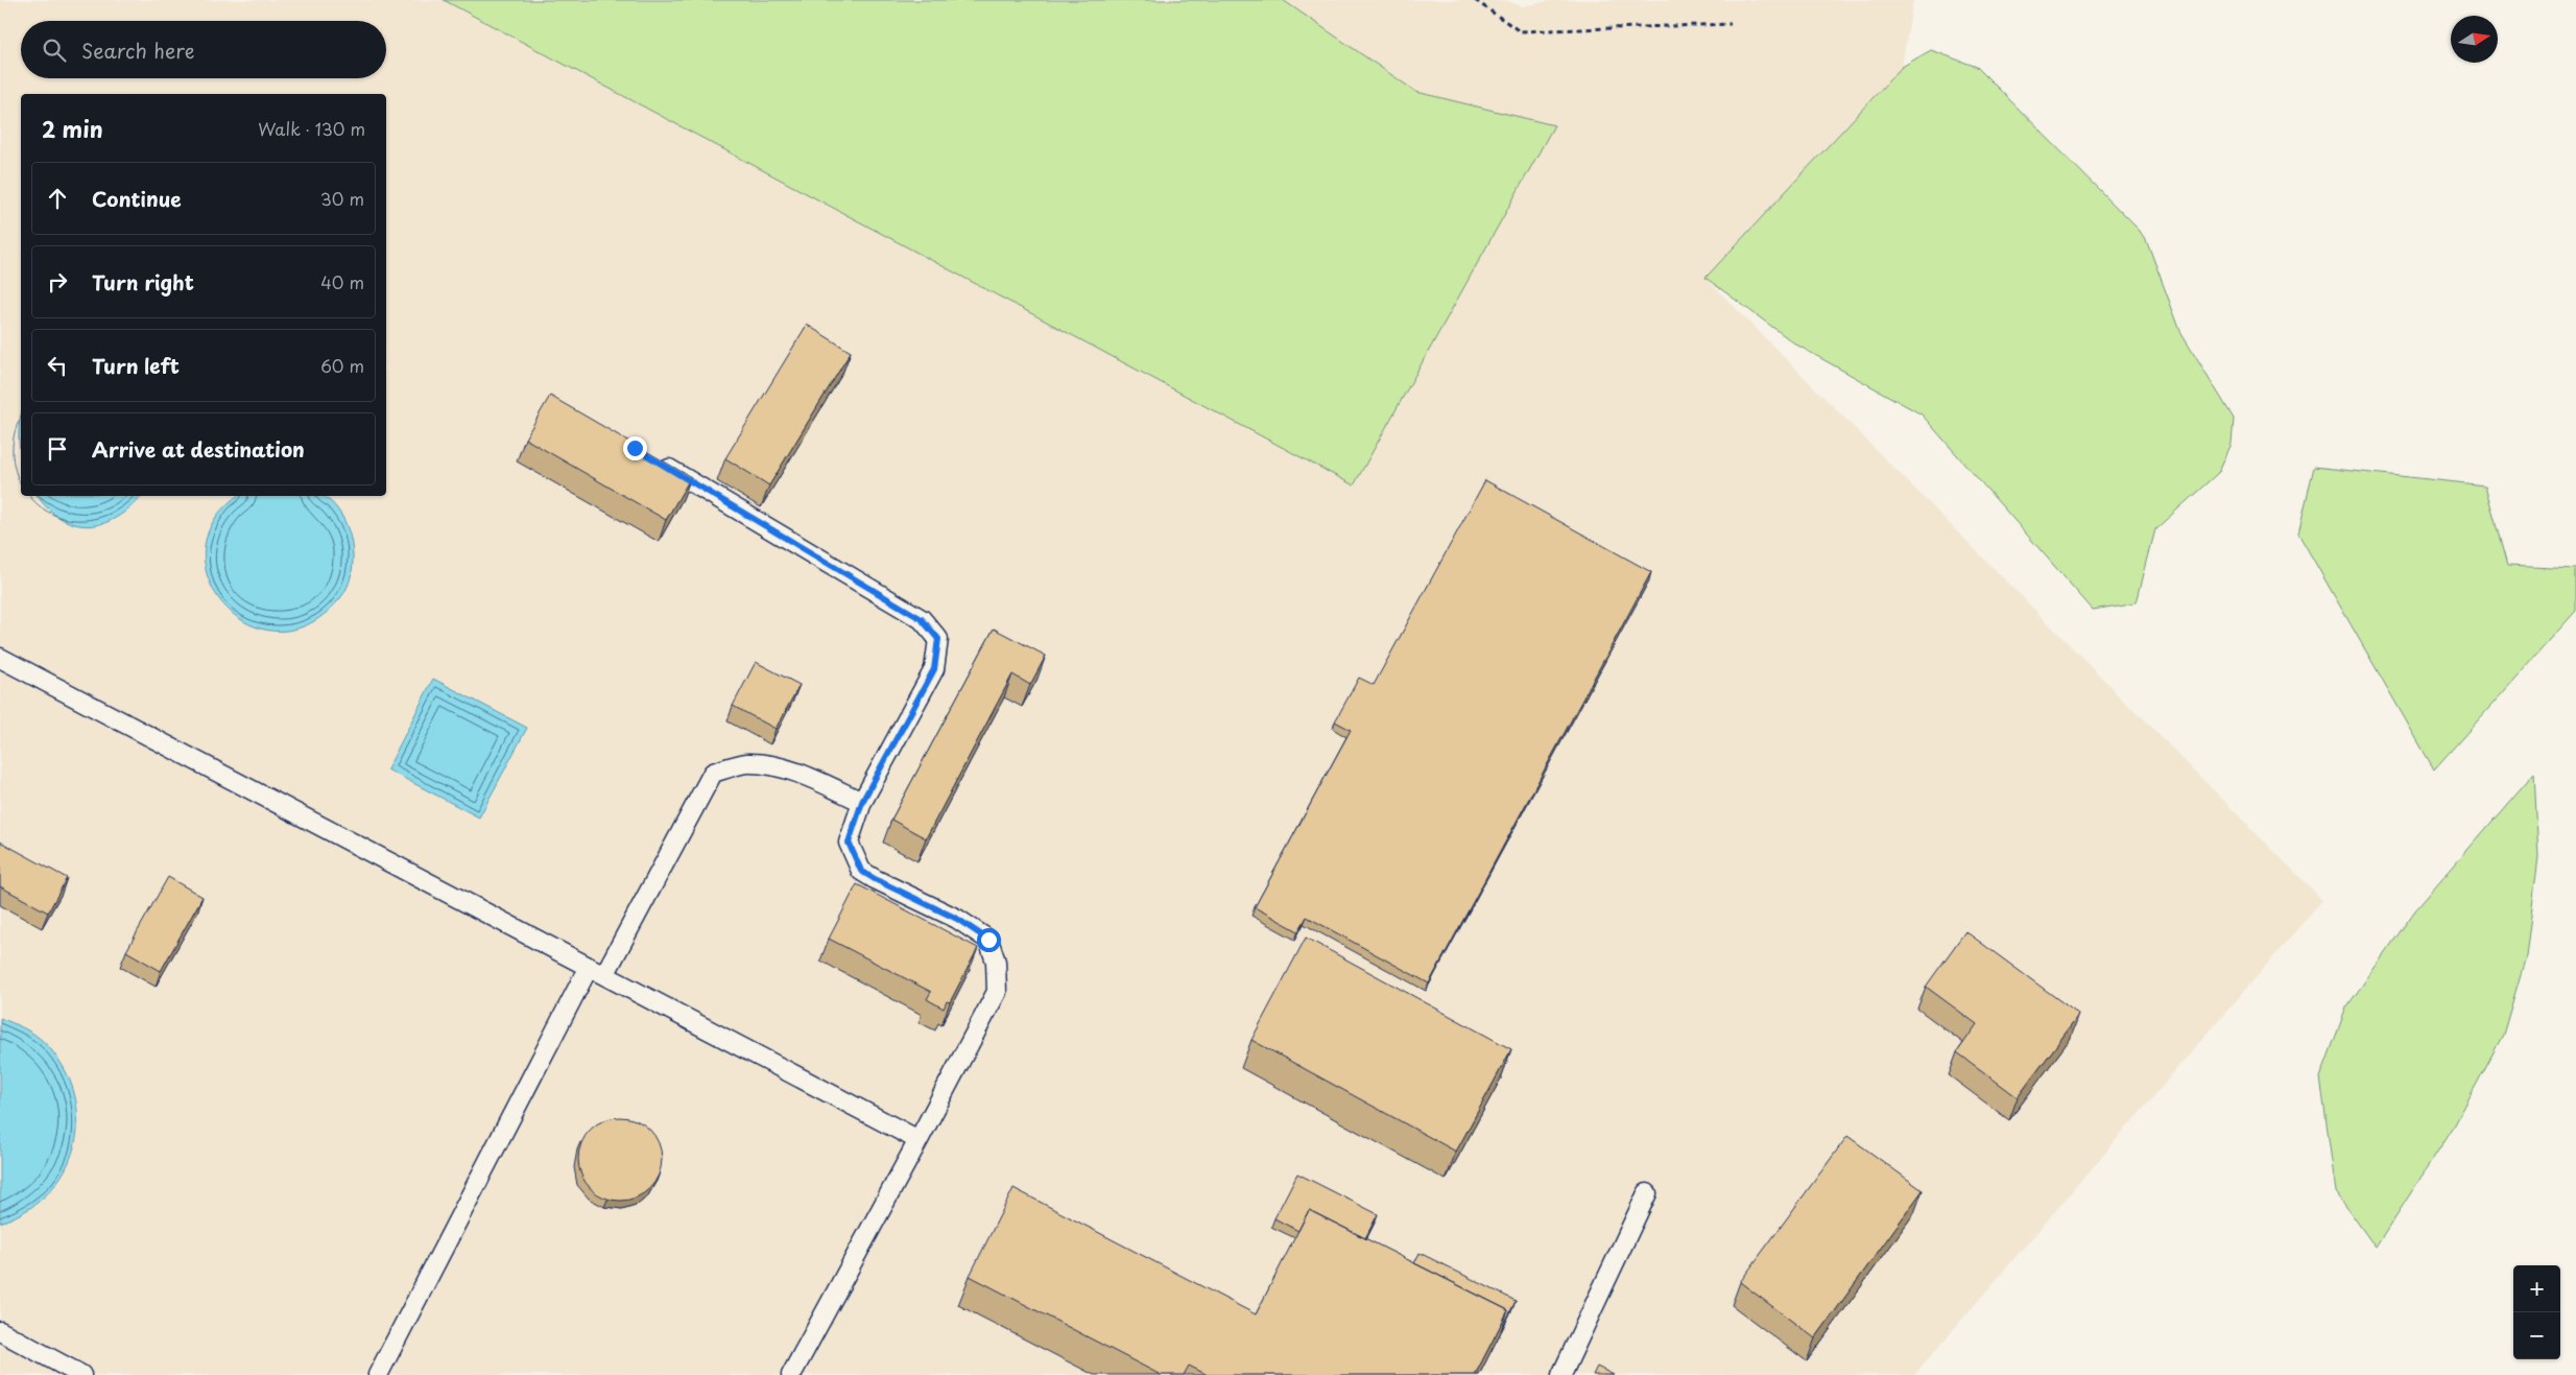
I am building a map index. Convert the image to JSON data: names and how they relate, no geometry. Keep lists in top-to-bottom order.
{
  "north": "right",
  "page": {
    "search": "Search here",
    "heading": ["2 min", "Walk · 130 m"],
    "list": [
      ["Continue", "30 m"],
      ["Turn right", "40 m"],
      ["Turn left", "60 m"],
      "Arrive at destination"
    ],
    "map_buttons": ["+", "−"]
  }
}
